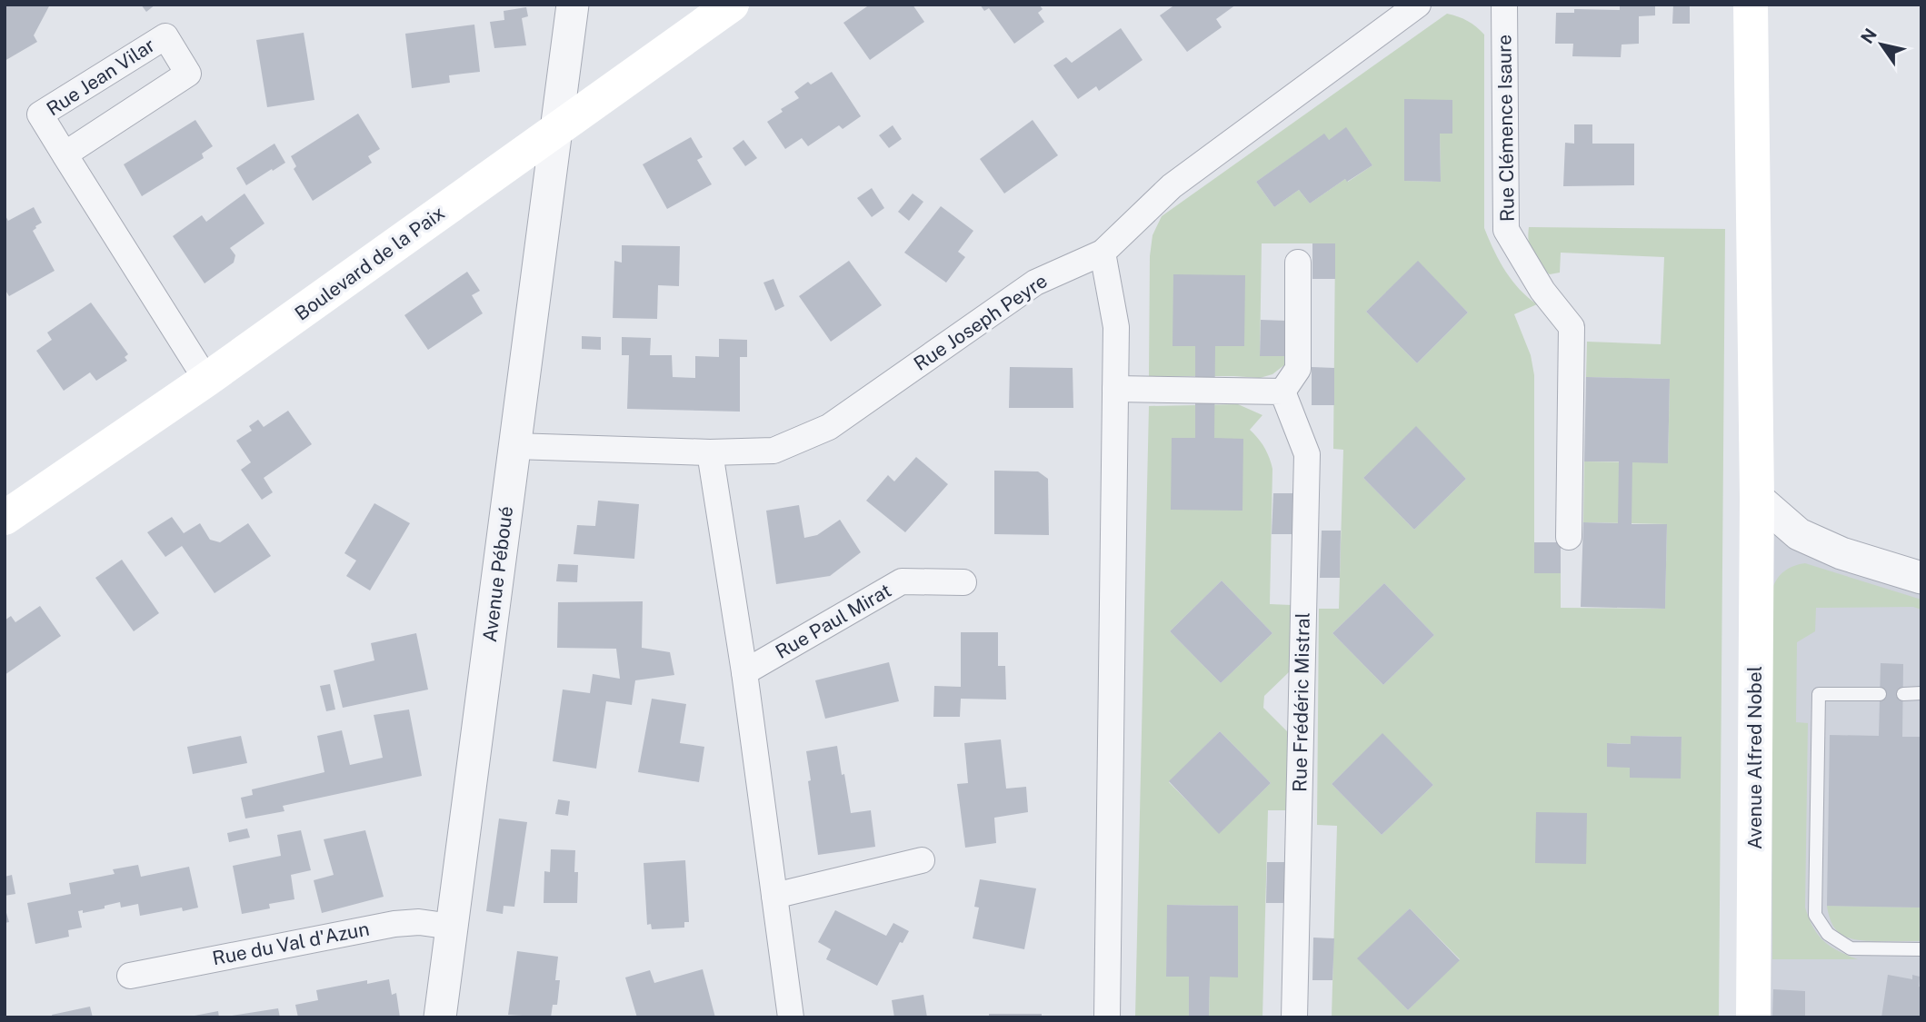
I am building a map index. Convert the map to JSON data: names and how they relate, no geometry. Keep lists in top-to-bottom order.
{
  "streets": {
    "main road": ["Boulevard de la Paix", "Avenue Alfred Nobel"],
    "street": [
      "Rue Jean Vilar",
      "Rue Clémence Isaure",
      "Rue Joseph Peyre",
      "Avenue Péboué",
      "Rue Paul Mirat",
      "Rue Frédéric Mistral",
      "Rue du Val d'Azun"
    ]
  },
  "crossings": [
    ["Rue Jean Vilar", "Boulevard de la Paix"],
    ["Boulevard de la Paix", "Avenue Péboué"],
    ["Rue Joseph Peyre", "Avenue Péboué"],
    ["Avenue Péboué", "Rue du Val d'Azun"]
  ],
  "north": "top left"
}
